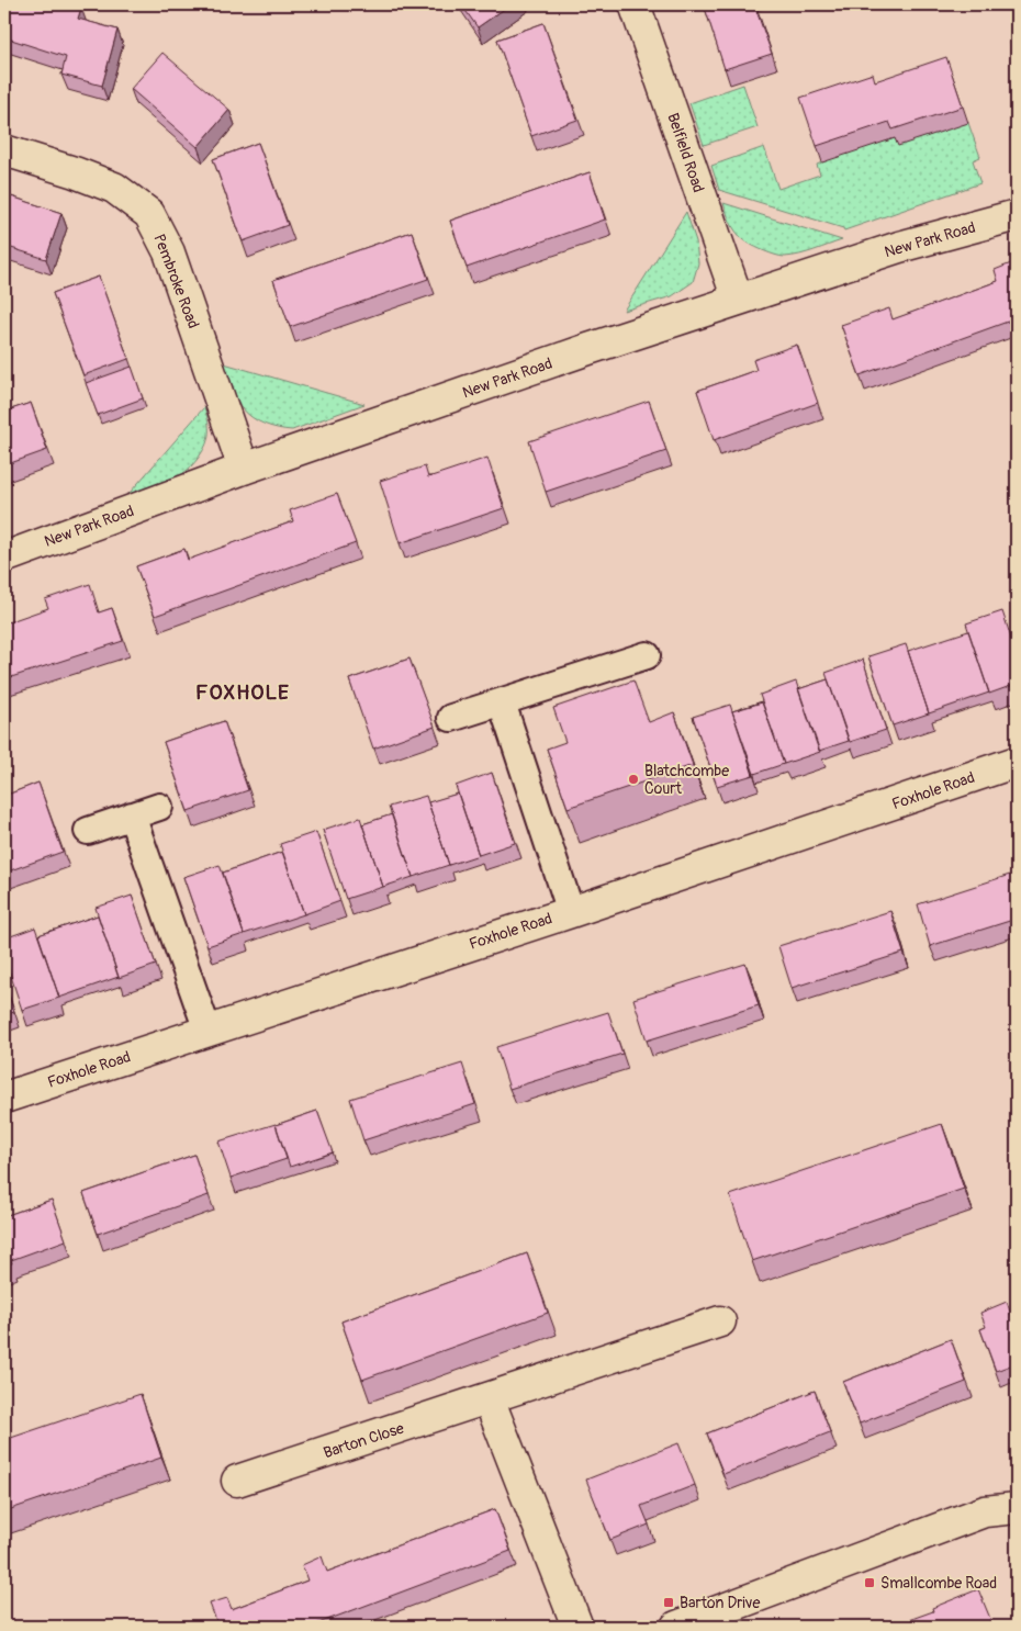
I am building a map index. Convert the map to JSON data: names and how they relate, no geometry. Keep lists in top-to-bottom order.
{
  "streets": {
    "street": [
      "Belfield Road",
      "New Park Road",
      "Pembroke Road",
      "Foxhole Road",
      "Barton Close"
    ]
  },
  "crossings": [
    ["Belfield Road", "New Park Road"],
    ["New Park Road", "Pembroke Road"]
  ],
  "districts": ["FOXHOLE"],
  "places": {
    "other": ["Blatchcombe Court"],
    "transit": ["Smallcombe Road", "Barton Drive"]
  }
}
